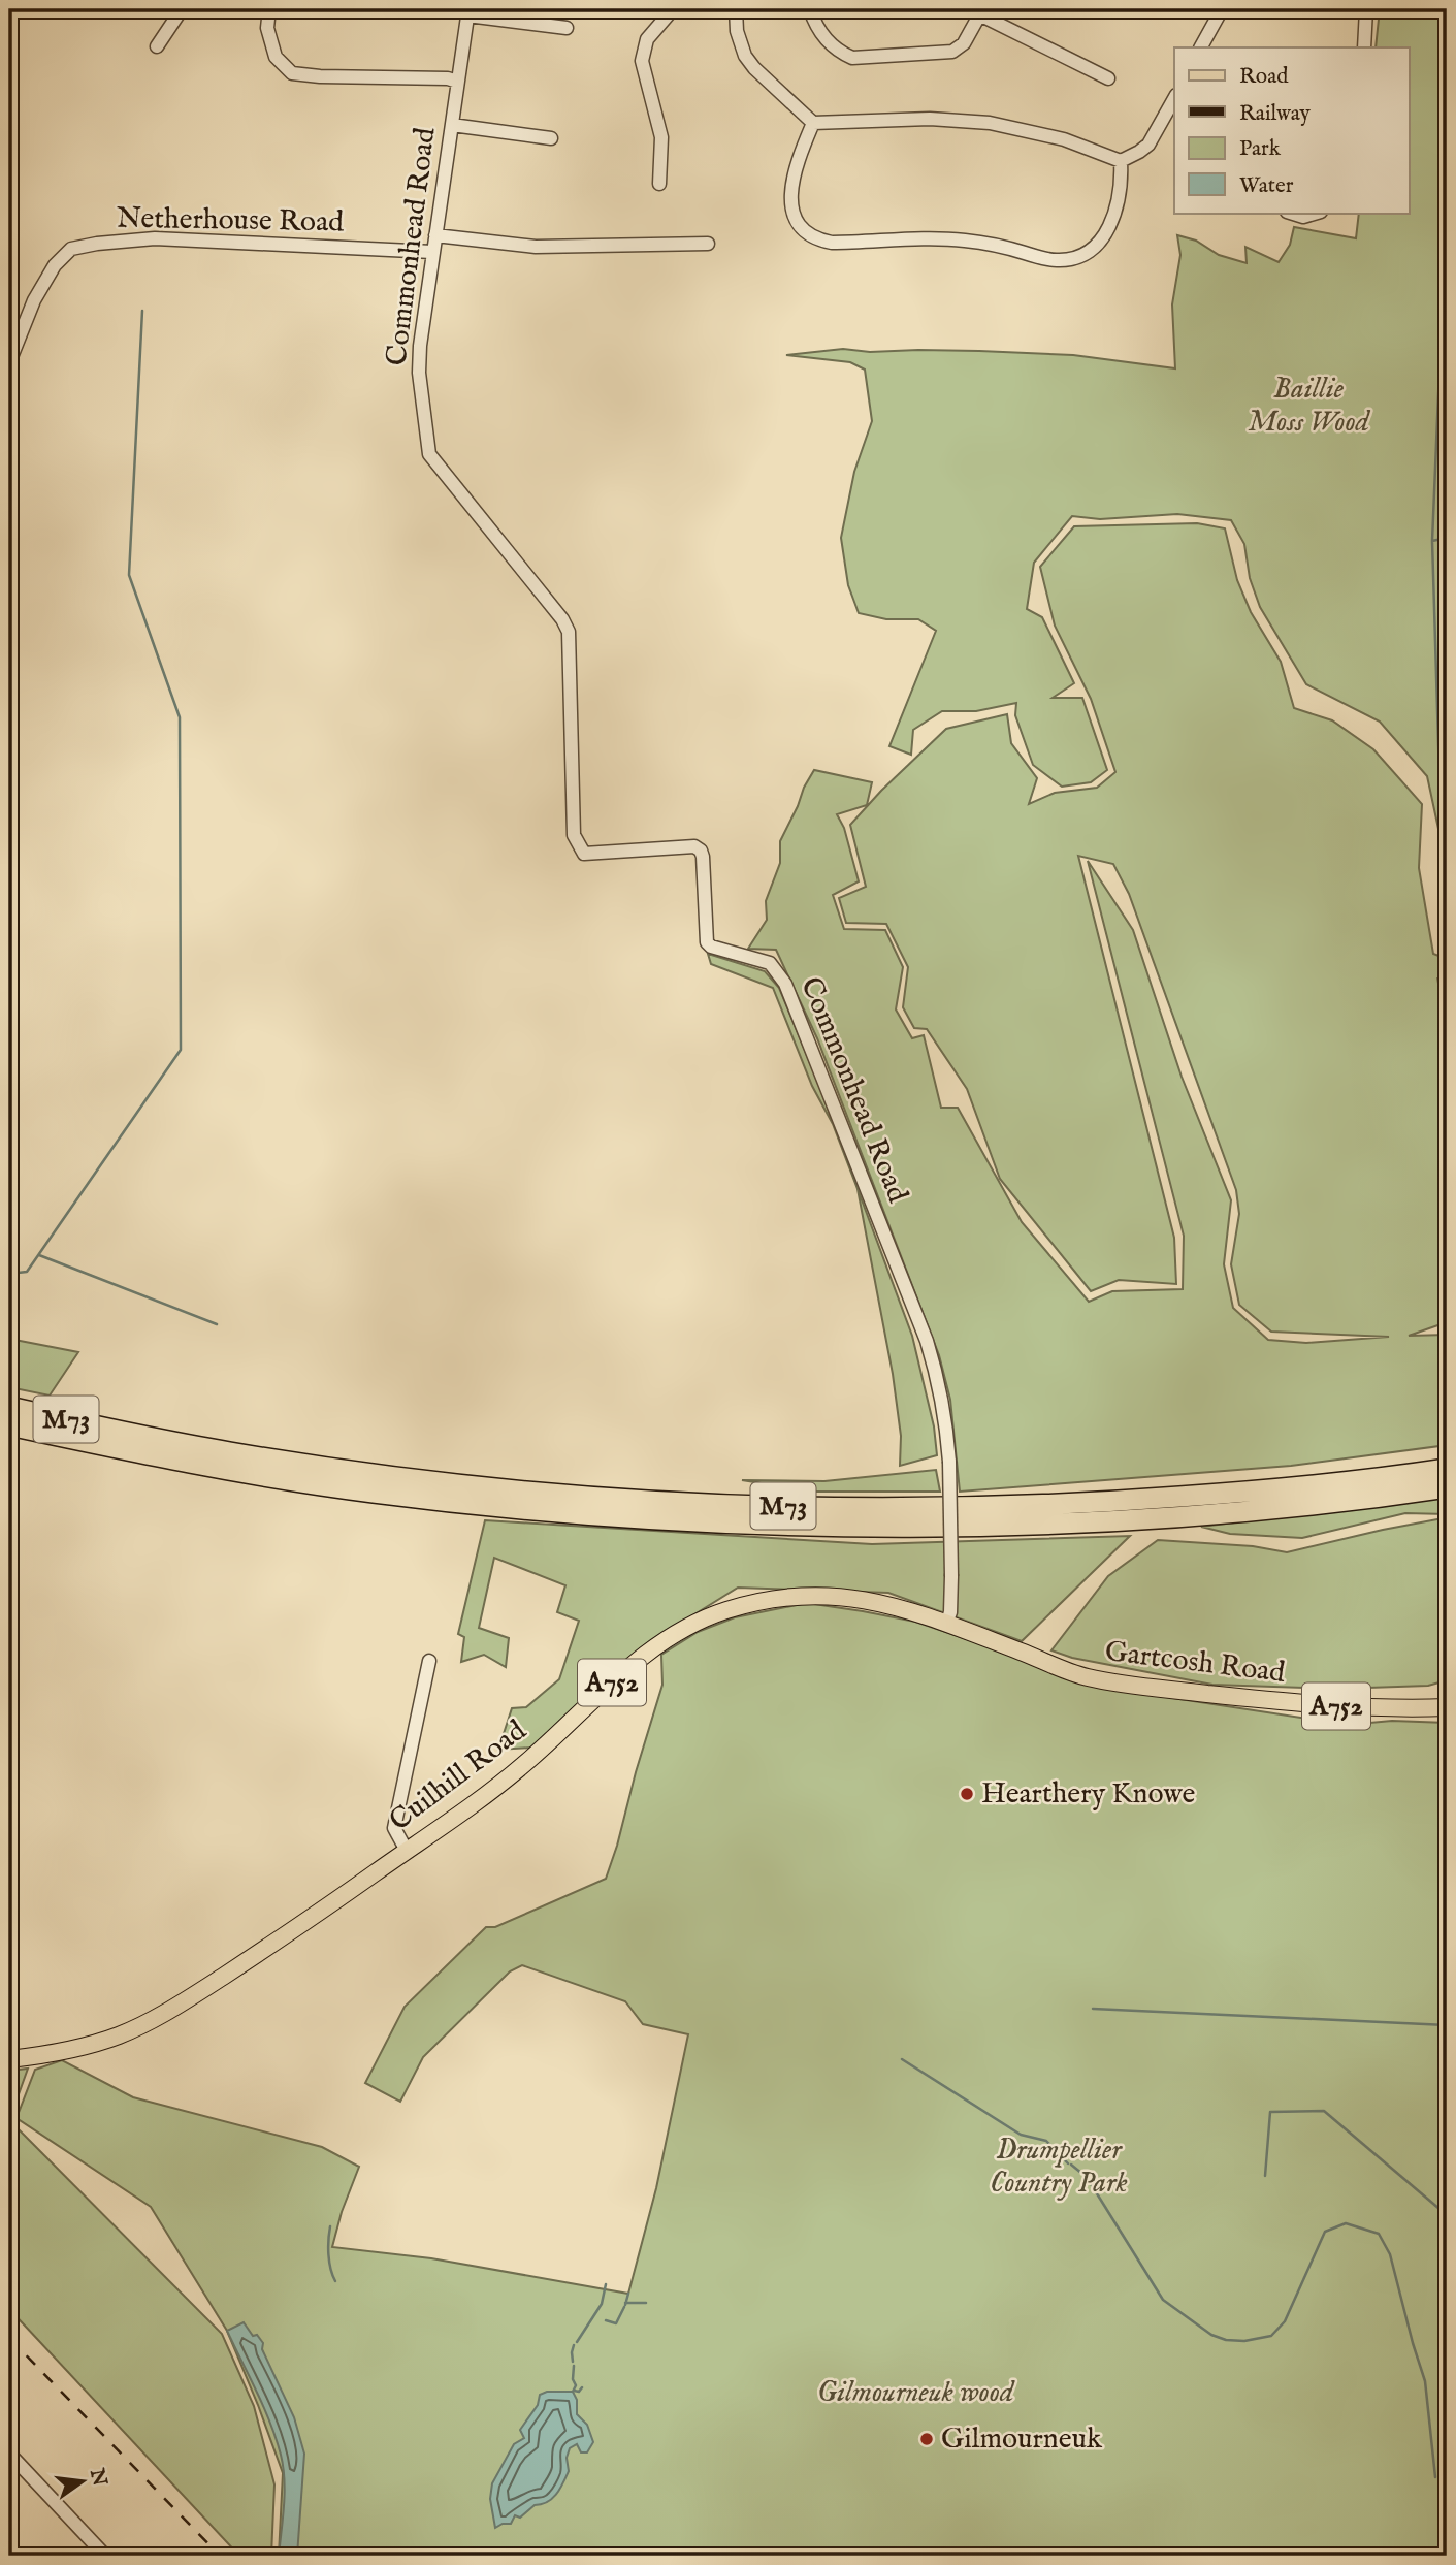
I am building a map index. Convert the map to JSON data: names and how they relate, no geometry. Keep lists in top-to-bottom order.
{
  "streets": {
    "highway": ["M73"],
    "main road": ["Gartcosh Road", "A752", "Cuilhill Road"],
    "street": ["Netherhouse Road", "Commonhead Road"]
  },
  "crossings": [
    ["Netherhouse Road", "Commonhead Road"],
    ["Commonhead Road", "Gartcosh Road"],
    ["Commonhead Road", "Cuilhill Road"],
    ["Gartcosh Road", "Cuilhill Road"]
  ],
  "parks": ["Baillie Moss Wood", "Drumpellier Country Park", "Gilmourneuk wood"],
  "places": ["Hearthery Knowe", "Gilmourneuk"],
  "legend": [
    "Road",
    "Railway",
    "Park",
    "Water"
  ],
  "north": "right"
}
